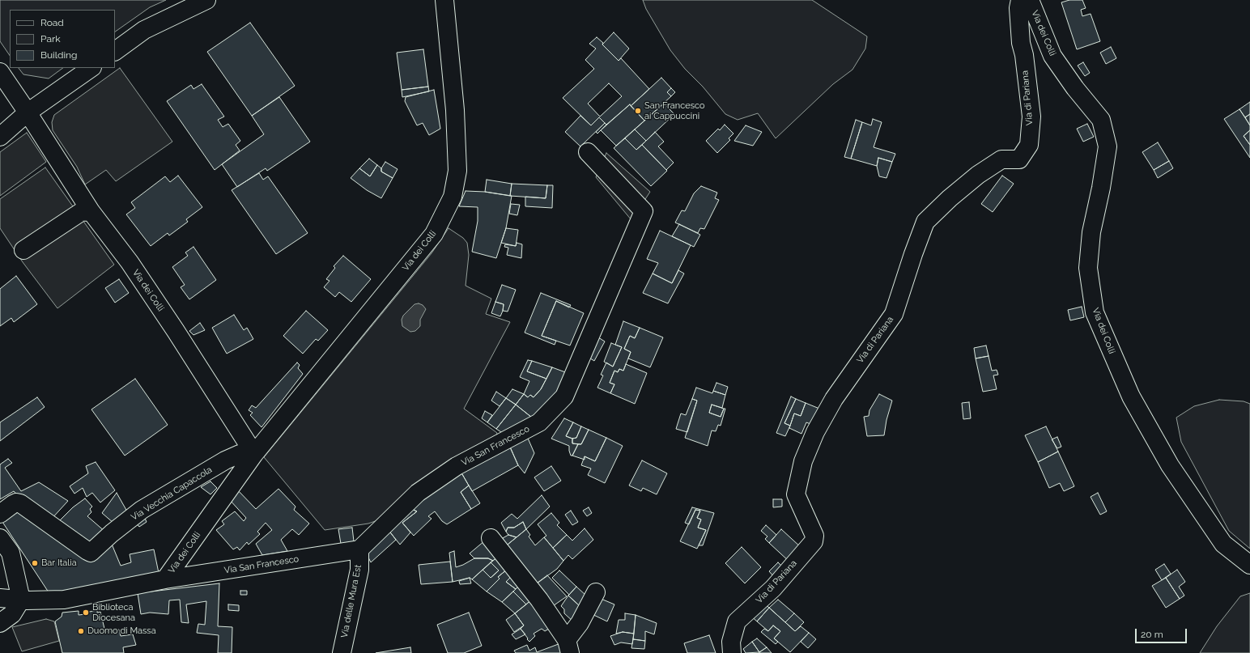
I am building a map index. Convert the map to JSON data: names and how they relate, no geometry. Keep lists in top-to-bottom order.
{
  "streets": {
    "street": [
      "Via dei Colli",
      "Via di Pariana",
      "Via San Francesco",
      "Via Vecchia Capaccola",
      "Via delle Mura Est"
    ]
  },
  "crossings": [
    ["Via dei Colli", "Via San Francesco"],
    ["Via dei Colli", "Via Vecchia Capaccola"],
    ["Via San Francesco", "Via delle Mura Est"]
  ],
  "places": [
    "San Francesco ai Cappuccini",
    "Bar Italia",
    "Biblioteca Diocesana",
    "Duomo di Massa"
  ],
  "legend": ["Road", "Park", "Building"],
  "scale_bar": "20 m"
}
